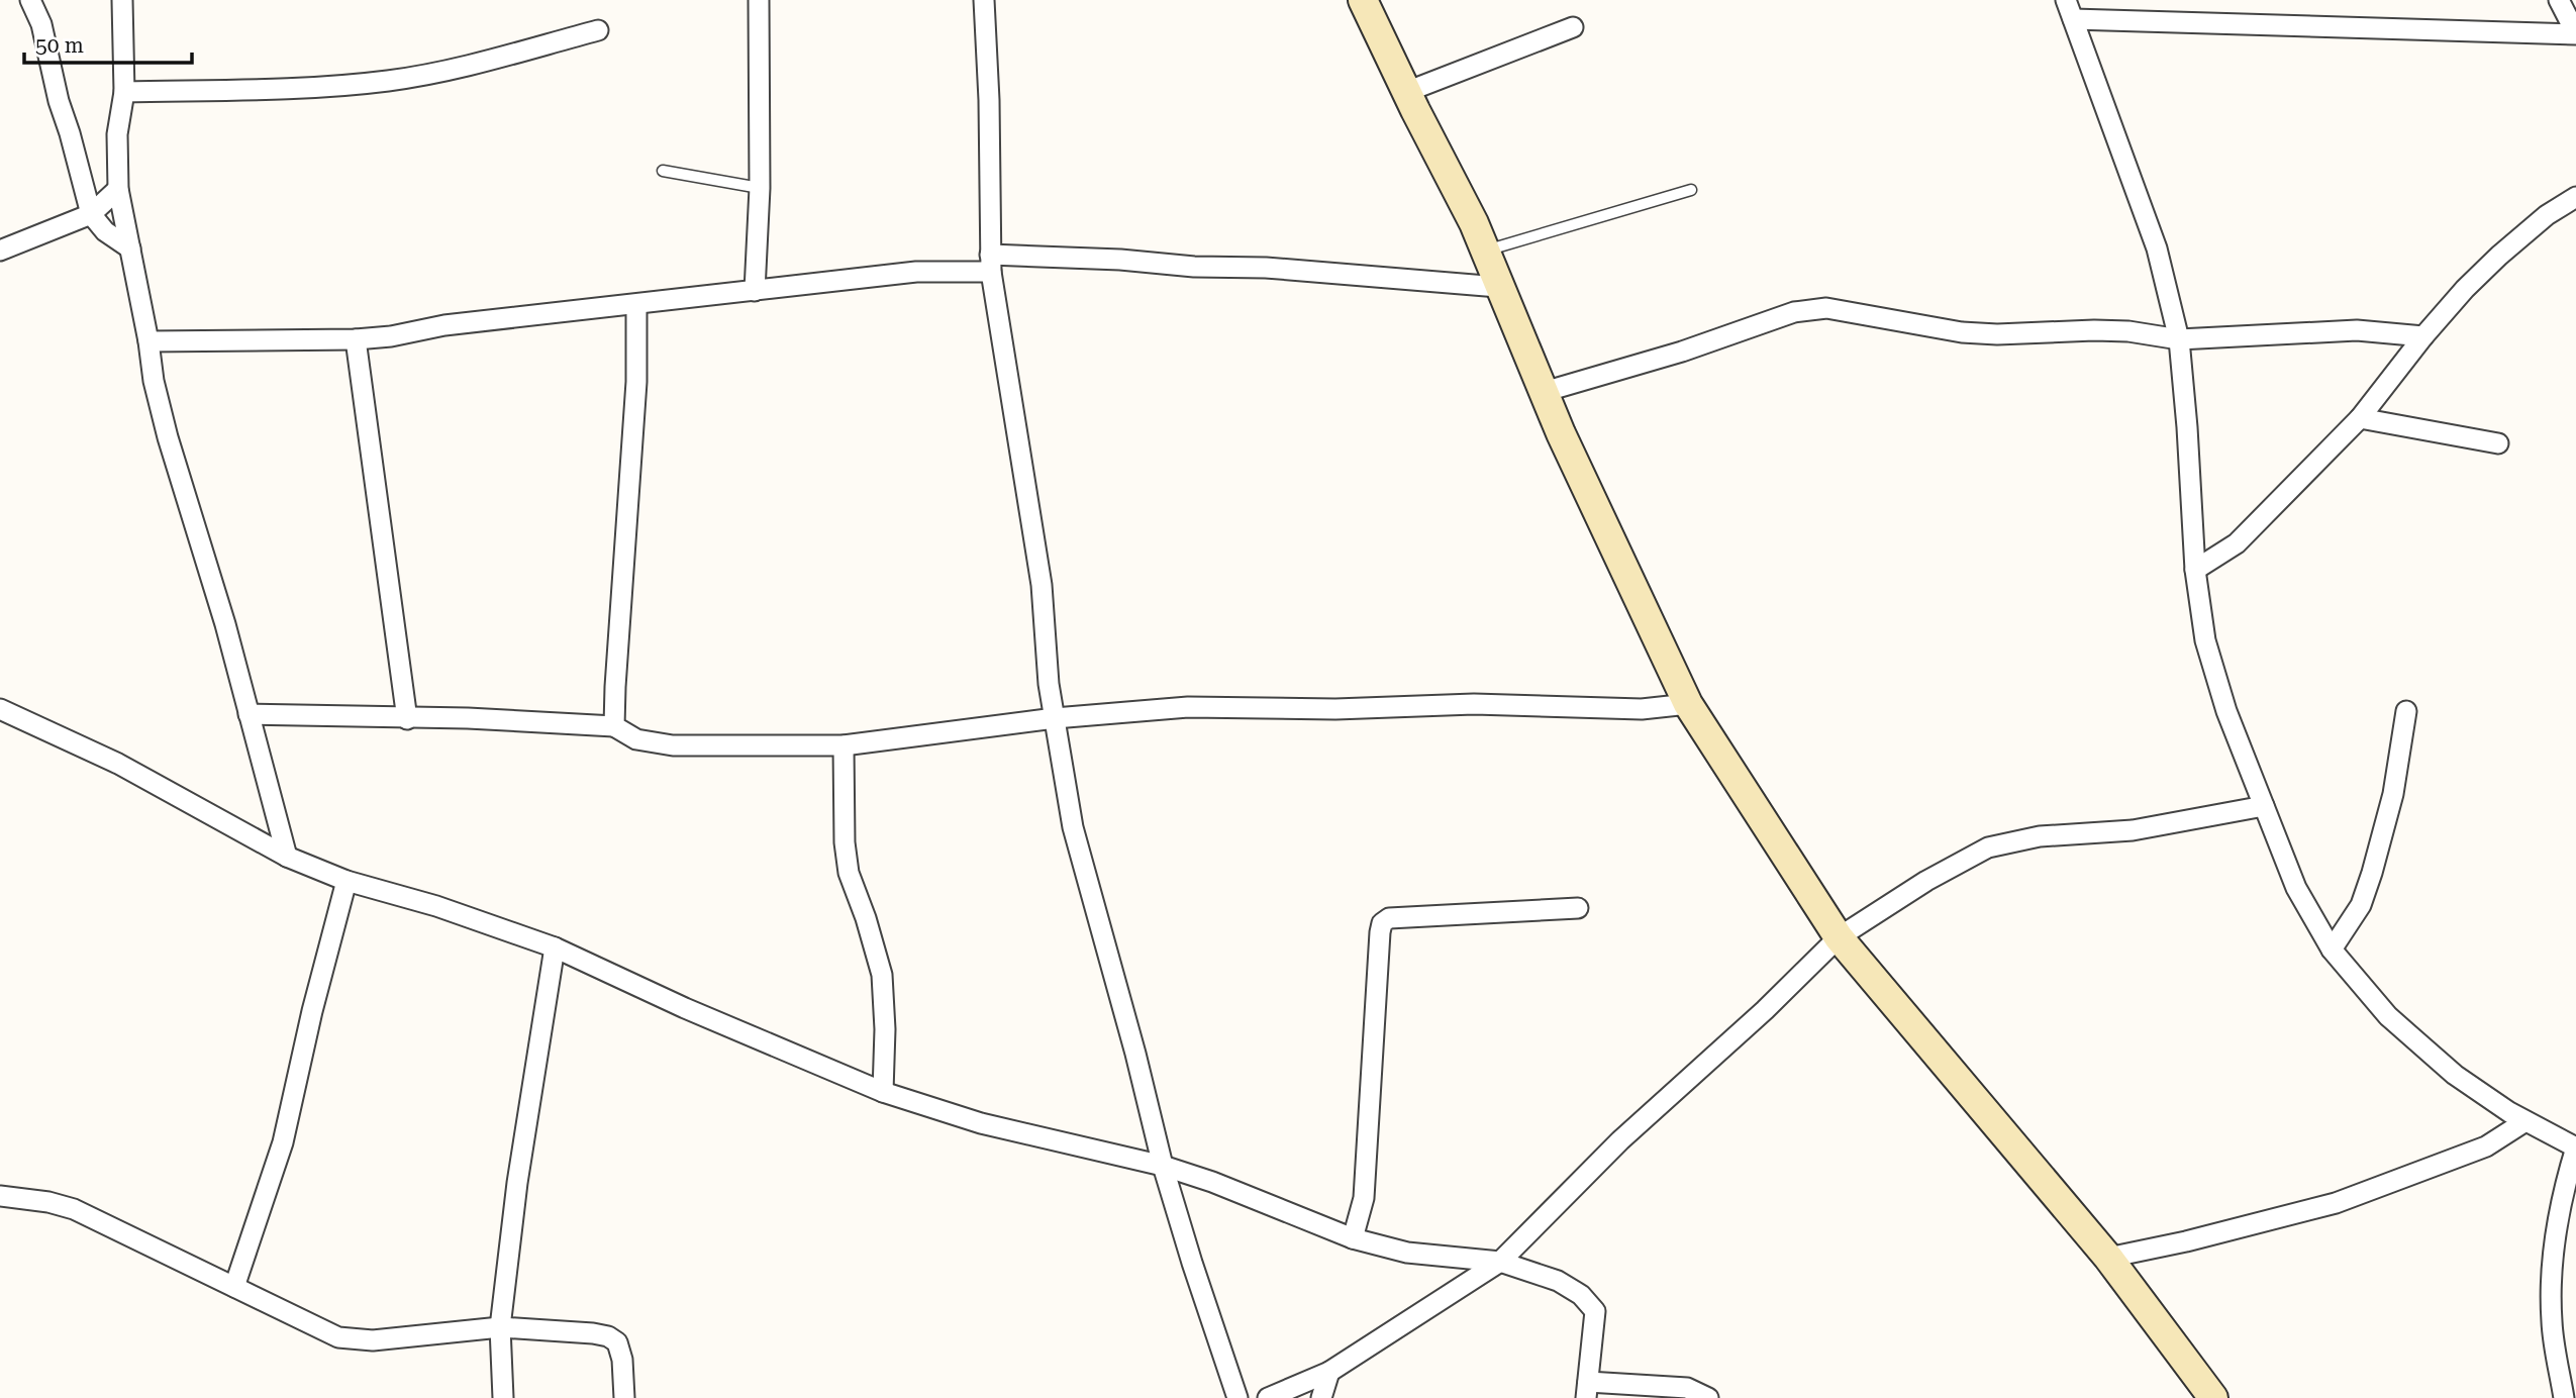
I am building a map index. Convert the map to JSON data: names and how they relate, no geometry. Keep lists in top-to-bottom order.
{
  "scale_bar": "50 m"
}
